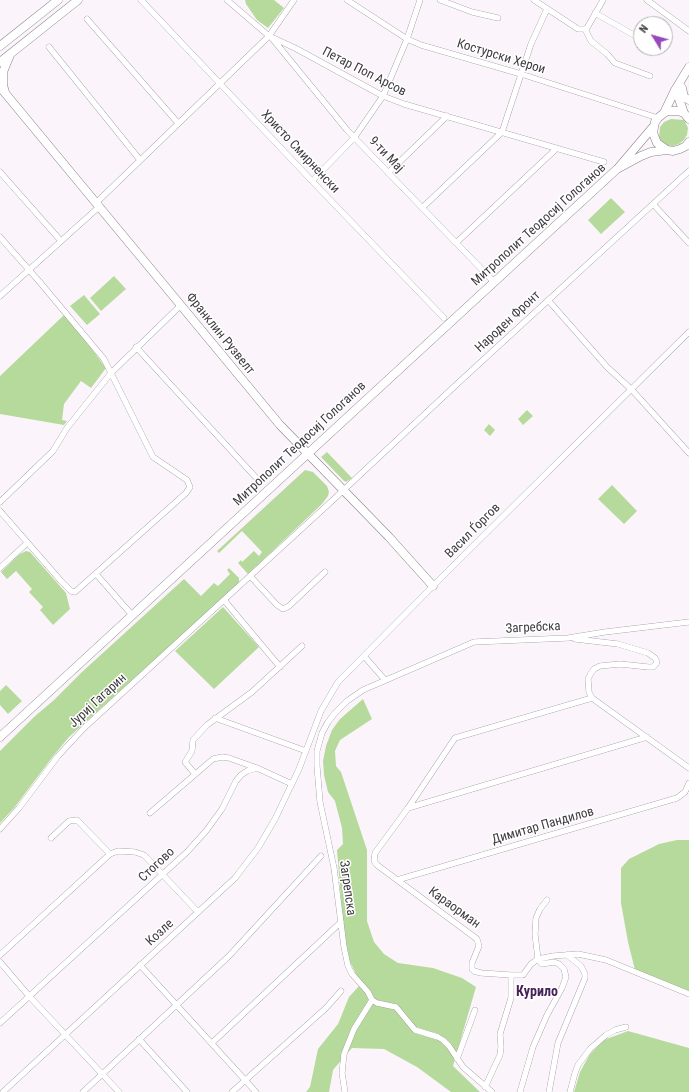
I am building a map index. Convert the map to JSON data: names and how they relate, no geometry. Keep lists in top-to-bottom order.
{
  "streets": {
    "street": [
      "Костурски Херои",
      "Петар Поп Арсов",
      "Христо Смирненски",
      "9-ти Мај",
      "Митрополит Теодосиј Гологанов",
      "Народен Фронт",
      "Франклин Рузвелт",
      "Васил Ѓоргов",
      "Загребска",
      "Јуриј Гагарин",
      "Димитар Пандилов",
      "Стогово",
      "Загрепска",
      "Караорман",
      "Козле"
    ]
  },
  "crossings": [
    ["Костурски Херои", "Митрополит Теодосиј Гологанов"],
    ["Петар Поп Арсов", "9-ти Мај"],
    ["9-ти Мај", "Митрополит Теодосиј Гологанов"],
    ["Митрополит Теодосиј Гологанов", "Франклин Рузвелт"],
    ["Народен Фронт", "Франклин Рузвелт"],
    ["Народен Фронт", "Јуриј Гагарин"],
    ["Франклин Рузвелт", "Васил Ѓоргов"],
    ["Франклин Рузвелт", "Јуриј Гагарин"],
    ["Васил Ѓоргов", "Козле"],
    ["Загребска", "Загрепска"],
    ["Димитар Пандилов", "Караорман"]
  ],
  "districts": ["Курило"],
  "north": "top left"
}
